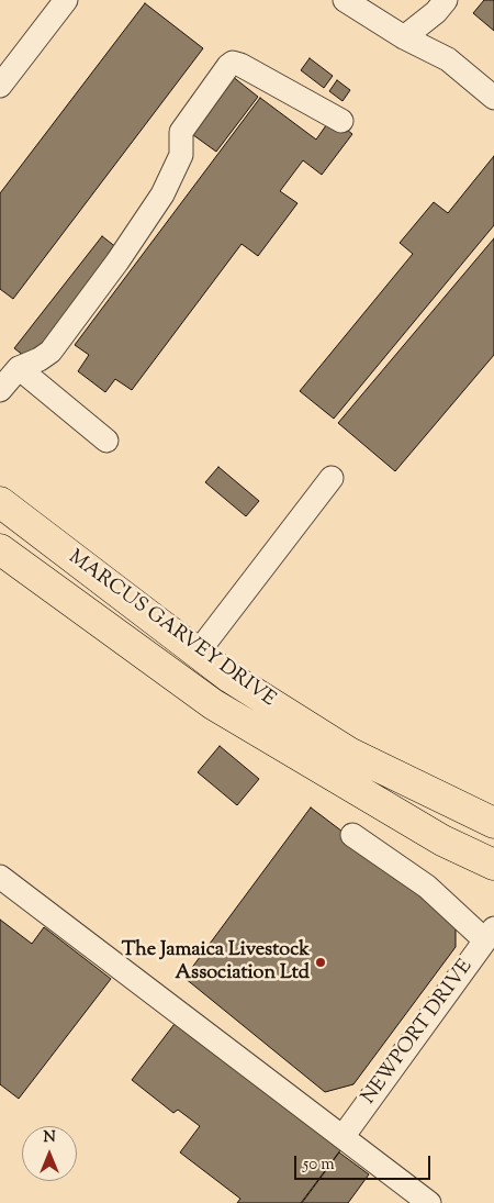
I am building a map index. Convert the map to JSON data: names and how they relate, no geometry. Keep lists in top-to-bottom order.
{
  "streets": {
    "highway": ["MARCUS GARVEY DRIVE"],
    "street": ["NEWPORT DRIVE"]
  },
  "places": ["The Jamaica Livestock Association Ltd"],
  "scale_bar": "50 m",
  "north": "top"
}
